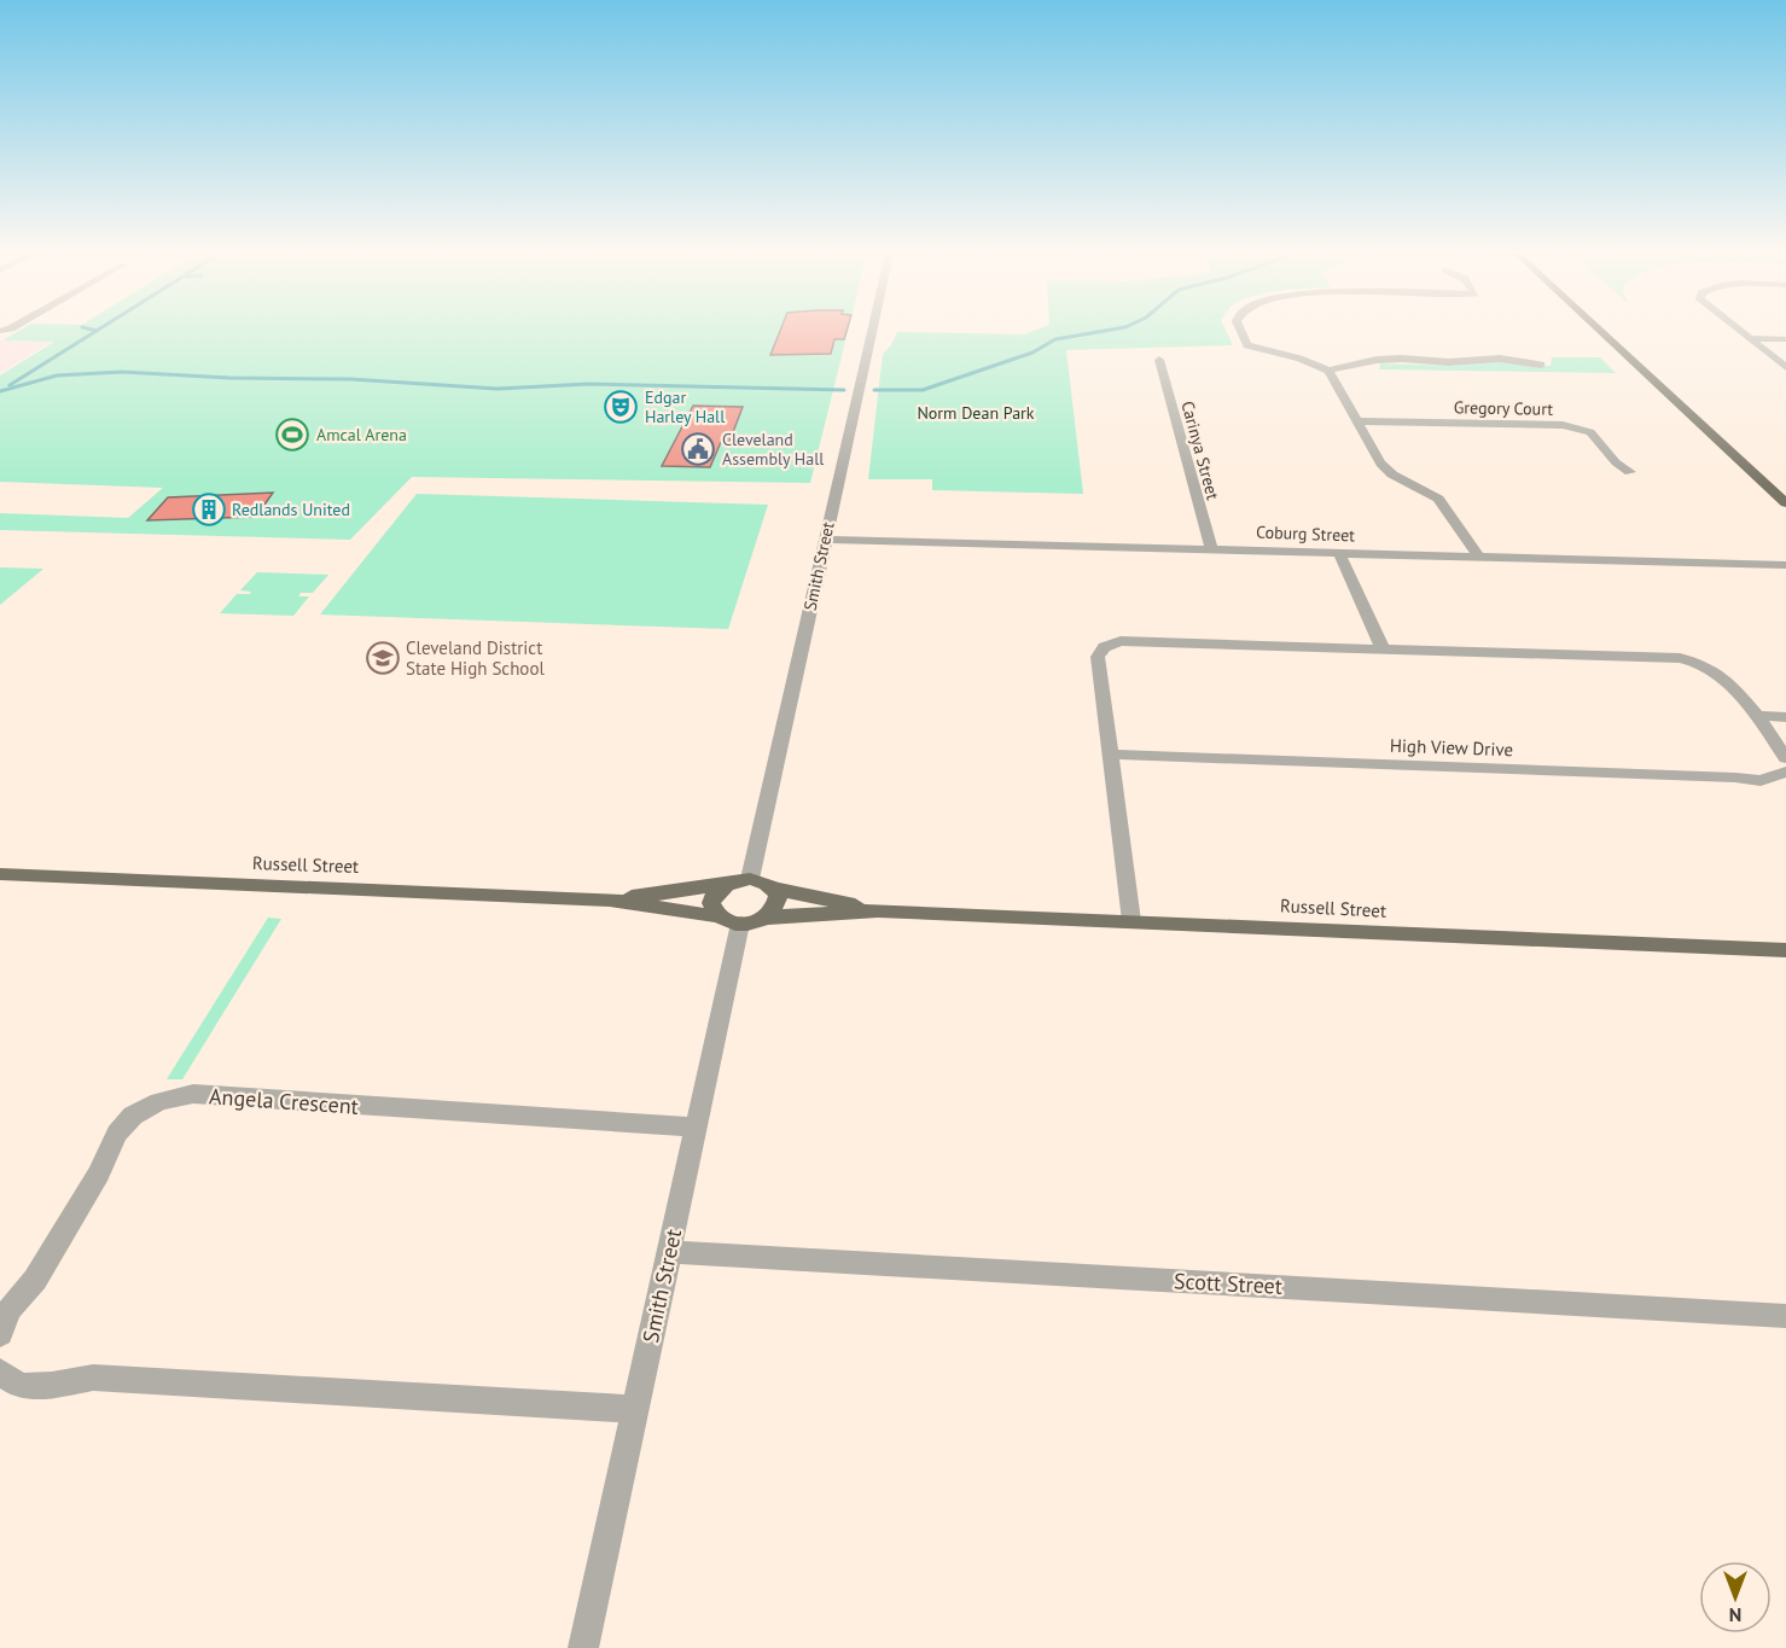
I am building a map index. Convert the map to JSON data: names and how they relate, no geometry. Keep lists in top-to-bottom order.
{
  "streets": {
    "main road": ["Russell Street"],
    "street": [
      "Gregory Court",
      "Carinya Street",
      "Coburg Street",
      "Smith Street",
      "High View Drive",
      "Angela Crescent",
      "Scott Street"
    ]
  },
  "crossings": [
    ["Carinya Street", "Coburg Street"],
    ["Coburg Street", "Smith Street"],
    ["Smith Street", "Russell Street"],
    ["Smith Street", "Angela Crescent"],
    ["Smith Street", "Scott Street"]
  ],
  "parks": ["Norm Dean Park"],
  "places": {
    "theatre": ["Edgar Harley Hall"],
    "sports": ["Amcal Arena"],
    "public building": ["Cleveland Assembly Hall"],
    "building": ["Redlands United"],
    "school or university": ["Cleveland District State High School"]
  },
  "north": "bottom"
}
